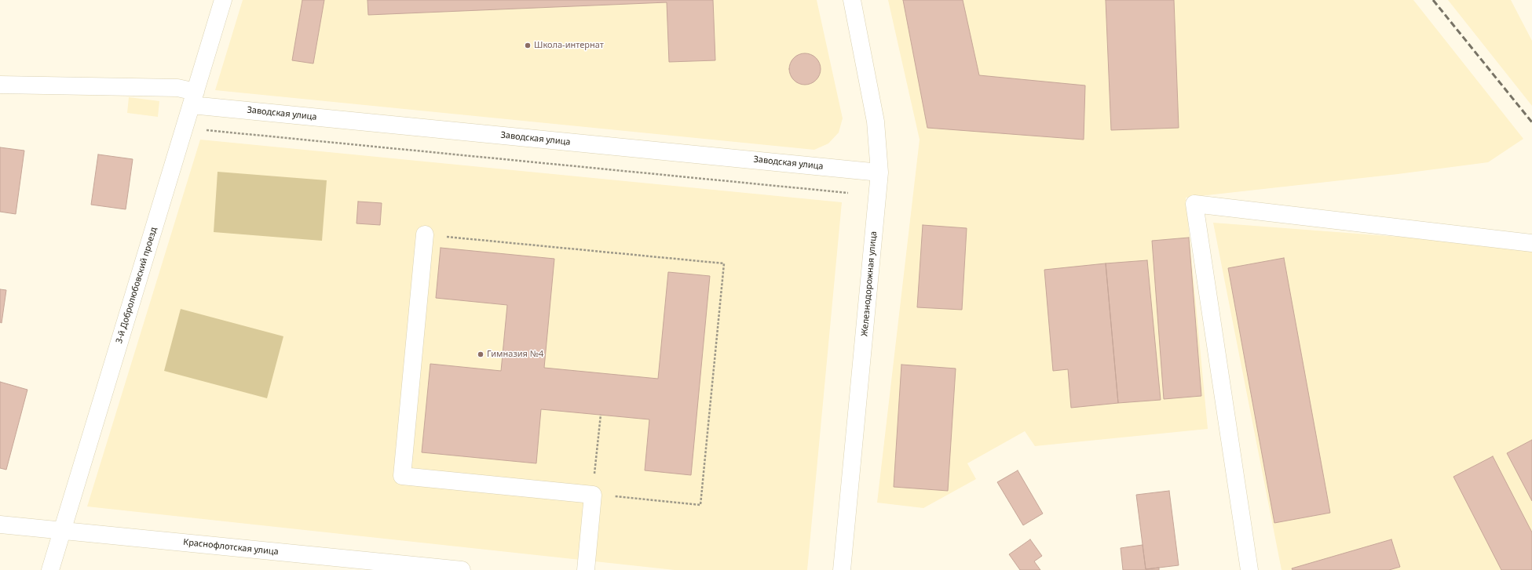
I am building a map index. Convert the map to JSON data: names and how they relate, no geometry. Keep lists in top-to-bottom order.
{
  "streets": {
    "street": [
      "Заводская улица",
      "Железнодорожная улица",
      "3-й Добролюбовский проезд",
      "Краснофлотская улица"
    ]
  },
  "crossings": [
    ["Заводская улица", "Железнодорожная улица"],
    ["Заводская улица", "3-й Добролюбовский проезд"],
    ["3-й Добролюбовский проезд", "Краснофлотская улица"]
  ],
  "places": ["Школа-интернат", "Гимназия №4"]
}
